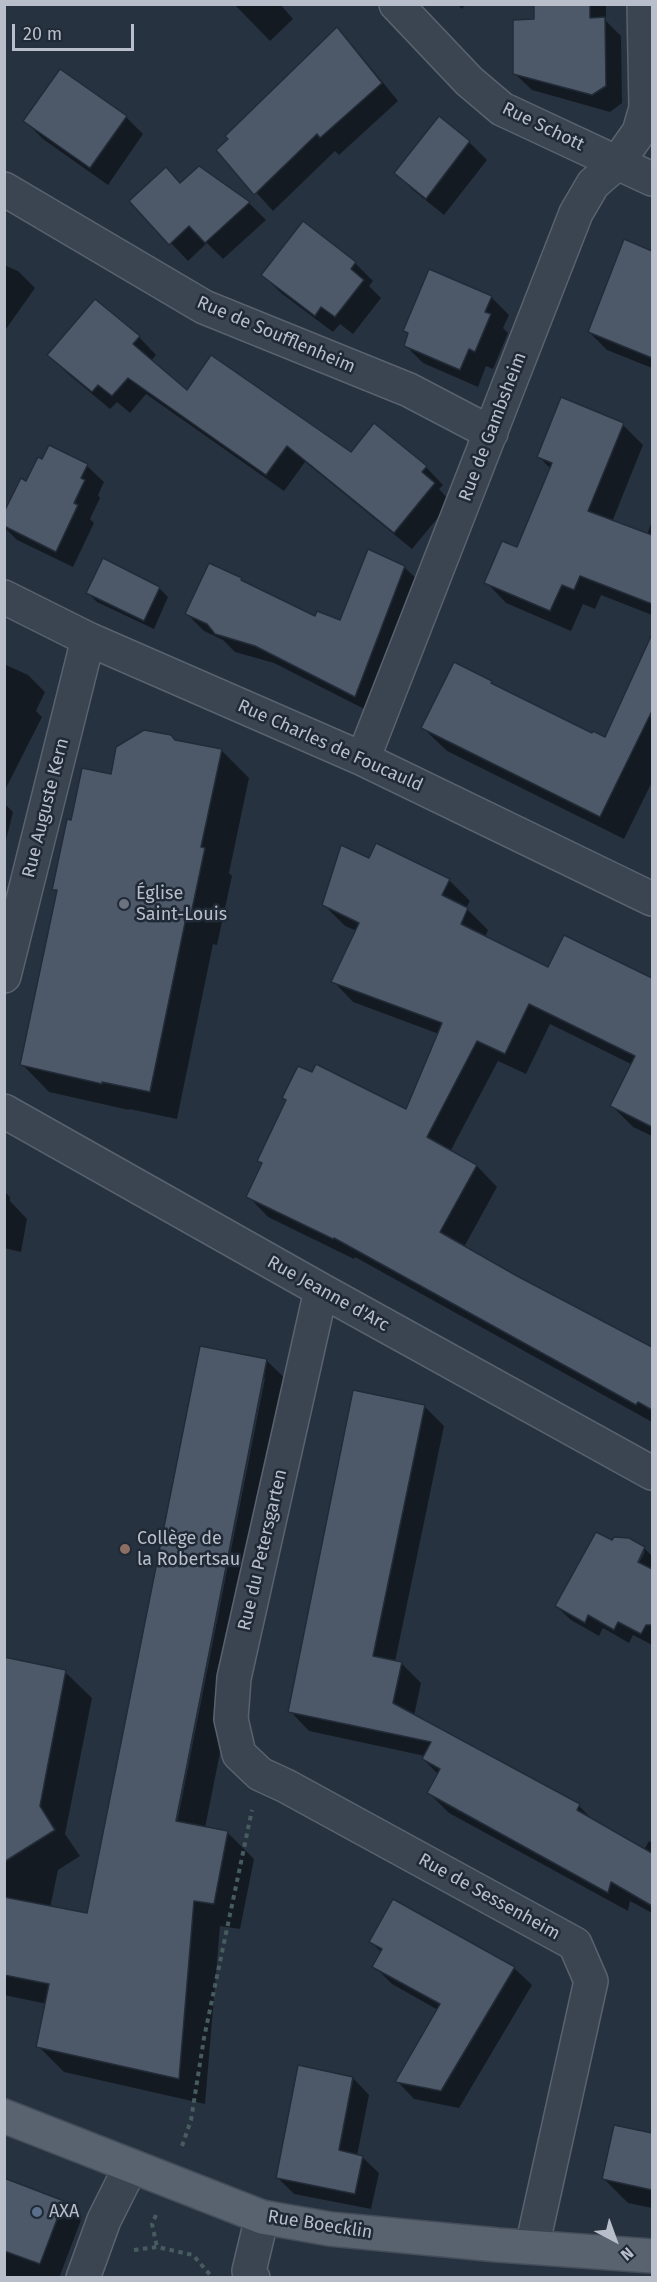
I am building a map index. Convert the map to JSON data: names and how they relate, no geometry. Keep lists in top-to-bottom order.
{
  "streets": {
    "main road": ["Rue Boecklin"],
    "street": [
      "Rue Schott",
      "Rue de Soufflenheim",
      "Rue de Gambsheim",
      "Rue Charles de Foucauld",
      "Rue Auguste Kern",
      "Rue Jeanne d'Arc",
      "Rue du Petersgarten",
      "Rue de Sessenheim"
    ]
  },
  "crossings": [
    ["Rue Schott", "Rue de Gambsheim"],
    ["Rue de Soufflenheim", "Rue de Gambsheim"],
    ["Rue de Gambsheim", "Rue Charles de Foucauld"],
    ["Rue Charles de Foucauld", "Rue Auguste Kern"],
    ["Rue Jeanne d'Arc", "Rue du Petersgarten"],
    ["Rue du Petersgarten", "Rue de Sessenheim"],
    ["Rue de Sessenheim", "Rue Boecklin"]
  ],
  "places": ["Église Saint-Louis", "Collège de la Robertsau", "AXA"],
  "scale_bar": "20 m",
  "north": "bottom right"
}
